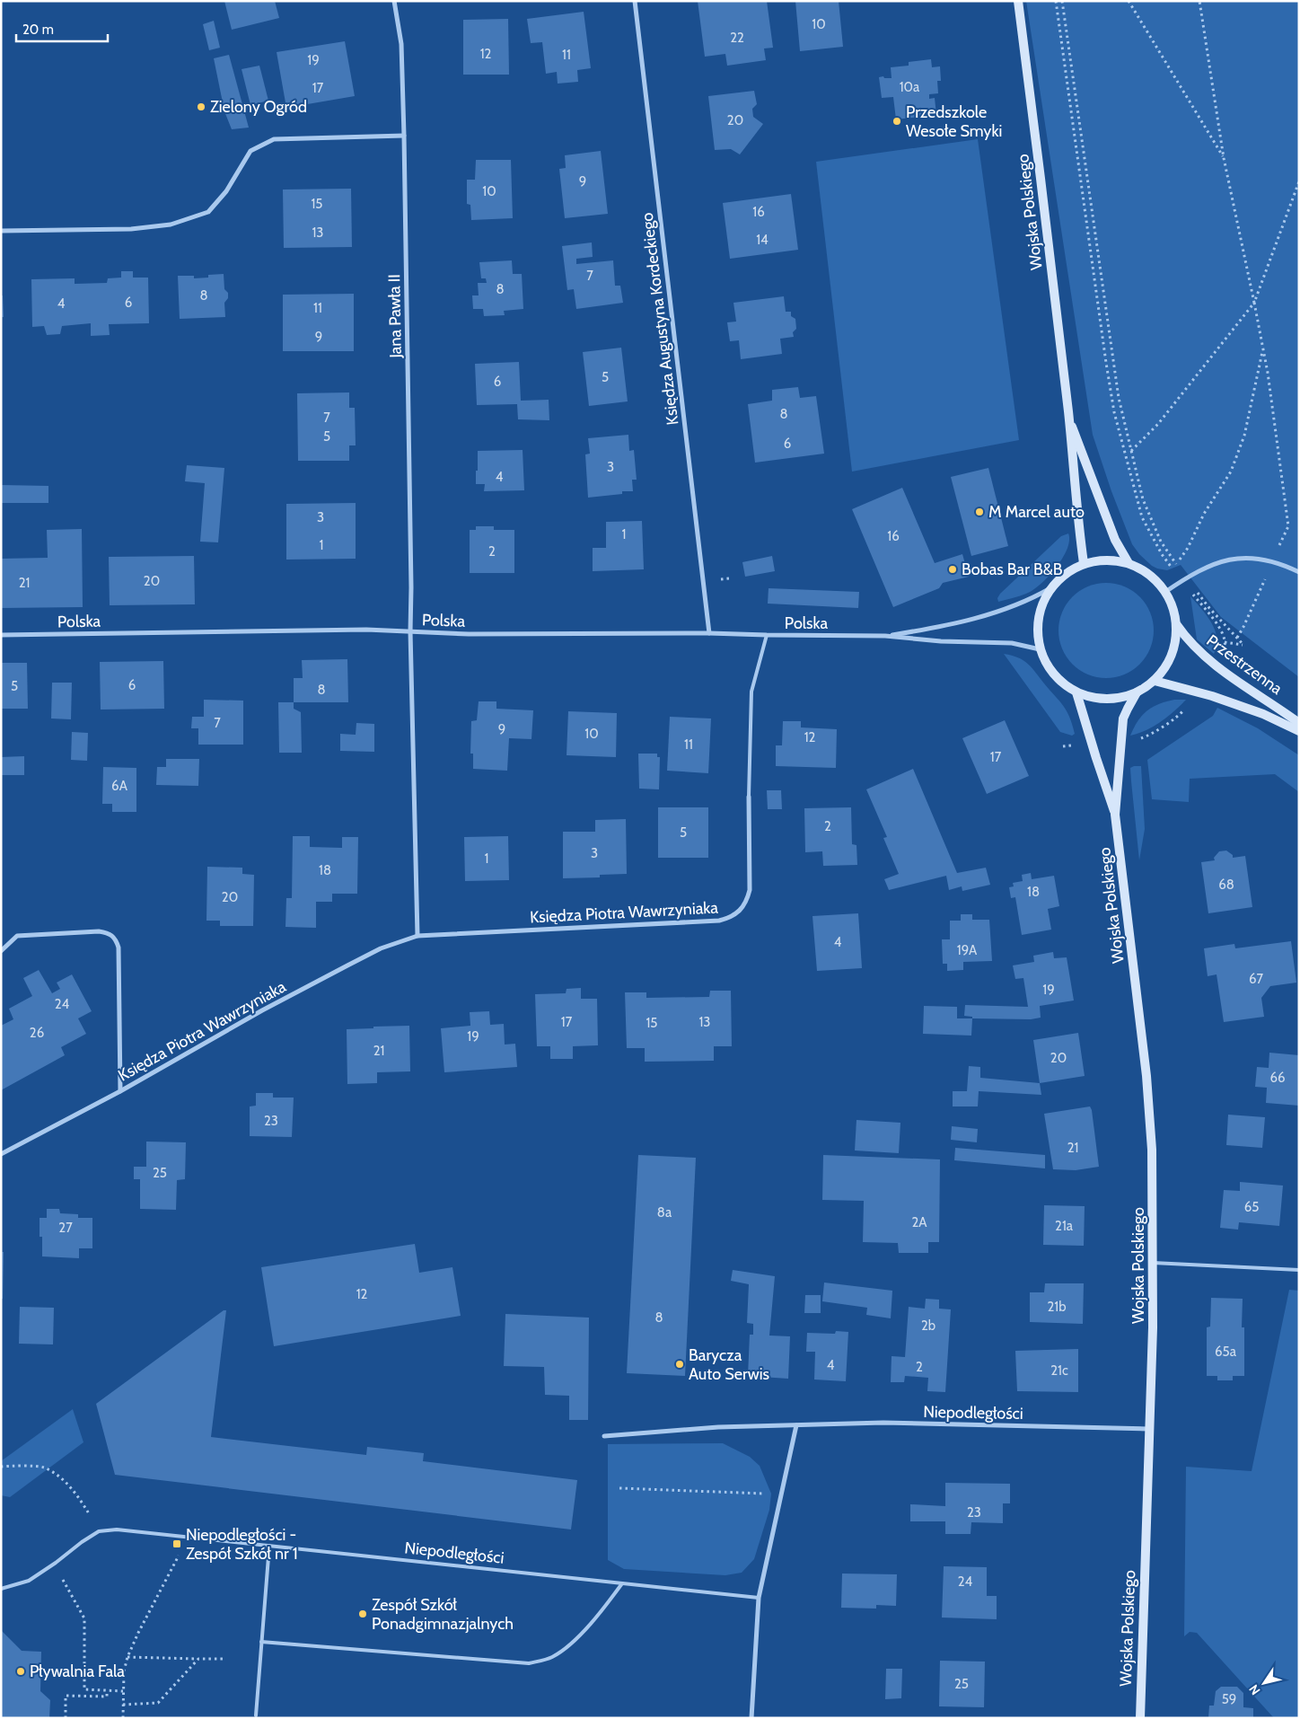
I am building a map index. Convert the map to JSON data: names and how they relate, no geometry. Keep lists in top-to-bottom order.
{
  "streets": {
    "street": [
      "Wojska Polskiego",
      "Jana Pawła II",
      "Księdza Augustyna Kordeckiego",
      "Polska",
      "Przestrzenna",
      "Księdza Piotra Wawrzyniaka",
      "Niepodległości"
    ]
  },
  "crossings": [
    ["Wojska Polskiego", "Polska"],
    ["Wojska Polskiego", "Przestrzenna"],
    ["Wojska Polskiego", "Niepodległości"],
    ["Jana Pawła II", "Polska"],
    ["Księdza Augustyna Kordeckiego", "Polska"],
    ["Polska", "Przestrzenna"]
  ],
  "places": {
    "other": [
      "Zielony Ogród",
      "Przedszkole Wesołe Smyki",
      "M Marcel auto",
      "Bobas Bar B&B",
      "Barycza Auto Serwis",
      "Zespół Szkół Ponadgimnazjalnych",
      "Pływalnia Fala"
    ],
    "transit": ["Niepodległości - Zespół Szkół nr 1"]
  },
  "house_numbers": [
    "10",
    "22",
    "12",
    "11",
    "19",
    "10a",
    "17",
    "20",
    "9",
    "10",
    "15",
    "16",
    "13",
    "14",
    "7",
    "8",
    "8",
    "6",
    "4",
    "11",
    "9",
    "5",
    "6",
    "8",
    "7",
    "5",
    "6",
    "3",
    "4",
    "3",
    "1",
    "16",
    "1",
    "2",
    "20",
    "21",
    "6",
    "5",
    "8",
    "7",
    "9",
    "10",
    "12",
    "11",
    "17",
    "6A",
    "2",
    "5",
    "3",
    "1",
    "18",
    "68",
    "18",
    "20",
    "4",
    "19A",
    "67",
    "19",
    "24",
    "17",
    "13",
    "15",
    "26",
    "19",
    "21",
    "20",
    "66",
    "23",
    "21",
    "25",
    "65",
    "8a",
    "2A",
    "21a",
    "27",
    "12",
    "21b",
    "8",
    "2b",
    "65a",
    "4",
    "2",
    "21c",
    "23",
    "24",
    "25",
    "59"
  ],
  "scale_bar": "20 m",
  "north": "bottom left"
}
